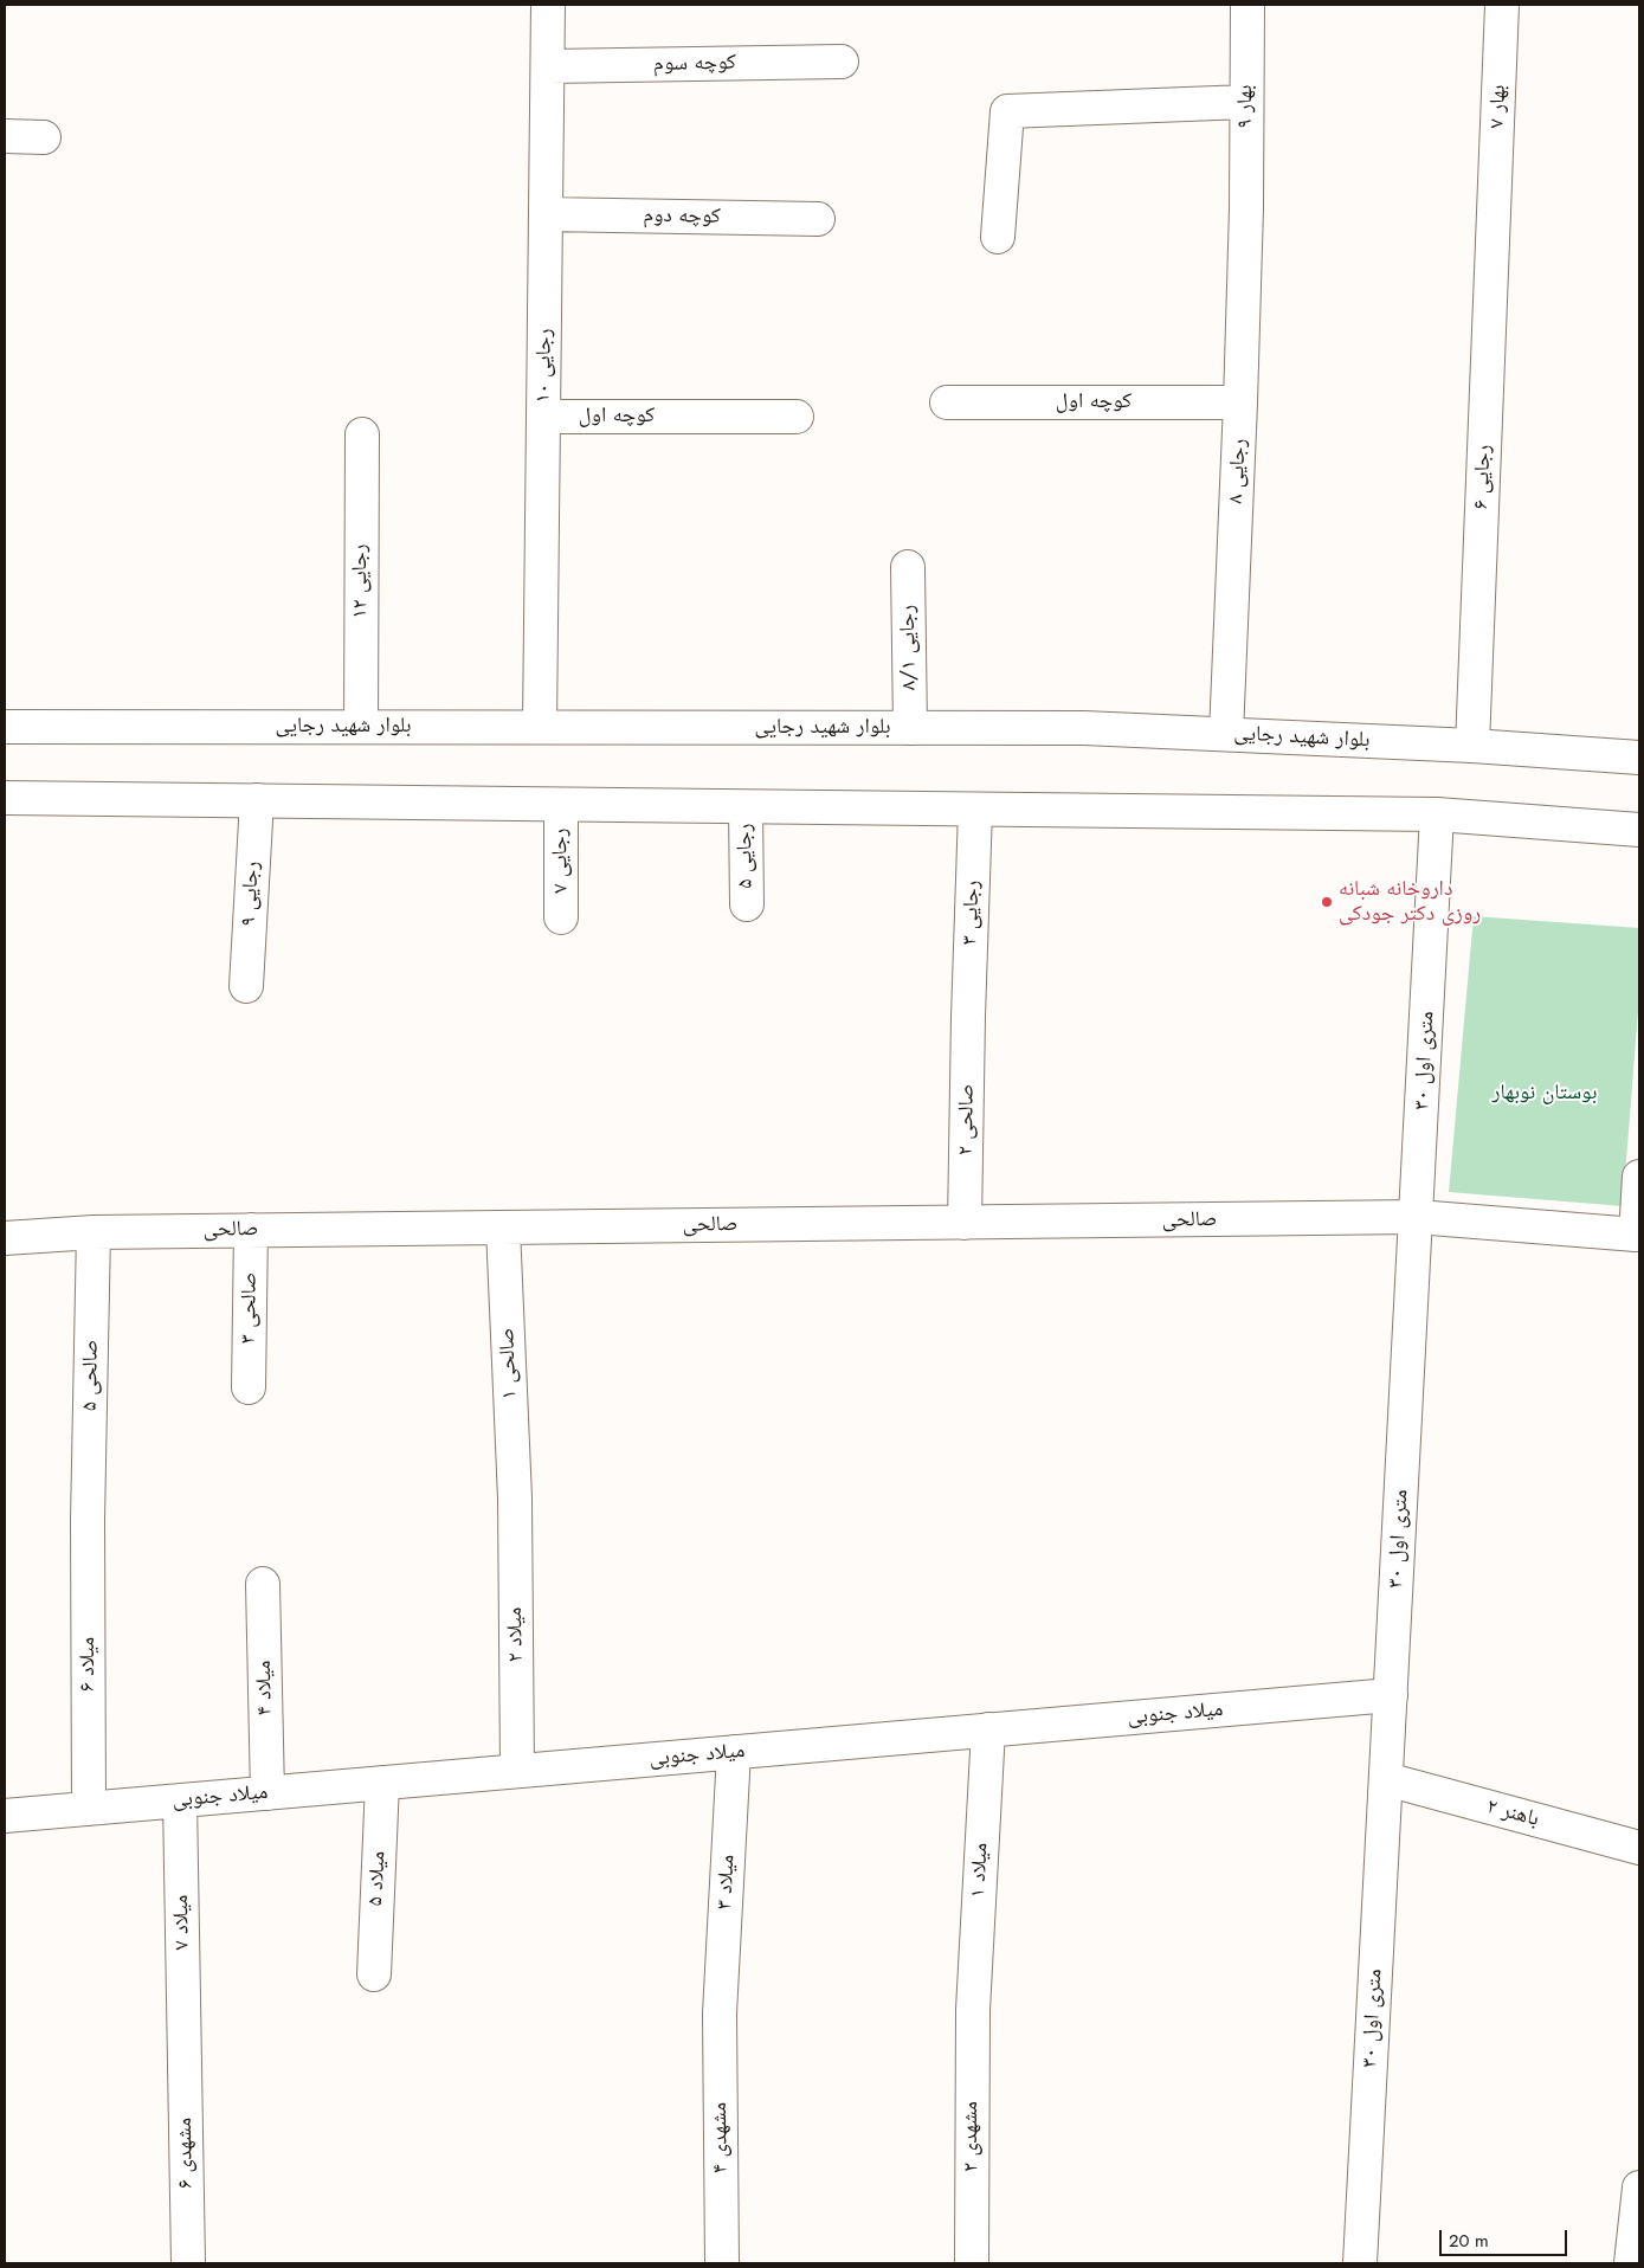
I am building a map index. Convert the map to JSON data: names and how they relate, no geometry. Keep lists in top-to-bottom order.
{
  "streets": {
    "street": [
      "کوچه سوم",
      "بهار ۹",
      "بهار ۷",
      "کوچه دوم",
      "رجایی ۱۰",
      "کوچه اول",
      "رجایی ۸",
      "رجایی ۶",
      "رجایی ۱۲",
      "رجایی ۸/۱",
      "بلوار شهید رجایی",
      "رجایی ۵",
      "رجایی ۷",
      "رجایی ۹",
      "رجایی ۳",
      "۳۰ متری اول",
      "صالحی ۲",
      "صالحی",
      "صالحی ۳",
      "صالحی ۱",
      "صالحی ۵",
      "میلاد ۲",
      "میلاد ۶",
      "میلاد ۴",
      "میلاد جنوبی",
      "باهنر ۲",
      "میلاد ۱",
      "میلاد ۵",
      "میلاد ۳",
      "میلاد ۷",
      "مشهدی ۲",
      "مشهدی ۴",
      "مشهدی ۶"
    ]
  },
  "crossings": [
    ["کوچه سوم", "رجایی ۱۰"],
    ["بهار ۹", "رجایی ۸"],
    ["بهار ۷", "رجایی ۶"],
    ["کوچه دوم", "رجایی ۱۰"],
    ["رجایی ۱۰", "کوچه اول"],
    ["رجایی ۱۰", "بلوار شهید رجایی"],
    ["کوچه اول", "رجایی ۸"],
    ["رجایی ۸", "بلوار شهید رجایی"],
    ["رجایی ۶", "بلوار شهید رجایی"],
    ["رجایی ۱۲", "بلوار شهید رجایی"],
    ["رجایی ۸/۱", "بلوار شهید رجایی"],
    ["رجایی ۳", "صالحی ۲"],
    ["۳۰ متری اول", "صالحی"],
    ["۳۰ متری اول", "میلاد جنوبی"],
    ["۳۰ متری اول", "باهنر ۲"],
    ["صالحی ۲", "صالحی"],
    ["صالحی", "صالحی ۳"],
    ["صالحی", "صالحی ۱"],
    ["صالحی", "صالحی ۵"],
    ["صالحی ۱", "میلاد ۲"],
    ["صالحی ۵", "میلاد ۶"],
    ["میلاد ۲", "میلاد جنوبی"],
    ["میلاد ۶", "میلاد جنوبی"],
    ["میلاد ۴", "میلاد جنوبی"],
    ["میلاد جنوبی", "میلاد ۱"],
    ["میلاد جنوبی", "میلاد ۵"],
    ["میلاد جنوبی", "میلاد ۳"],
    ["میلاد جنوبی", "میلاد ۷"],
    ["میلاد ۱", "مشهدی ۲"],
    ["میلاد ۳", "مشهدی ۴"],
    ["میلاد ۷", "مشهدی ۶"]
  ],
  "parks": ["بوستان نوبهار"],
  "places": ["داروخانه شبانه روزی دکتر جودکی"],
  "scale_bar": "20 m"
}
